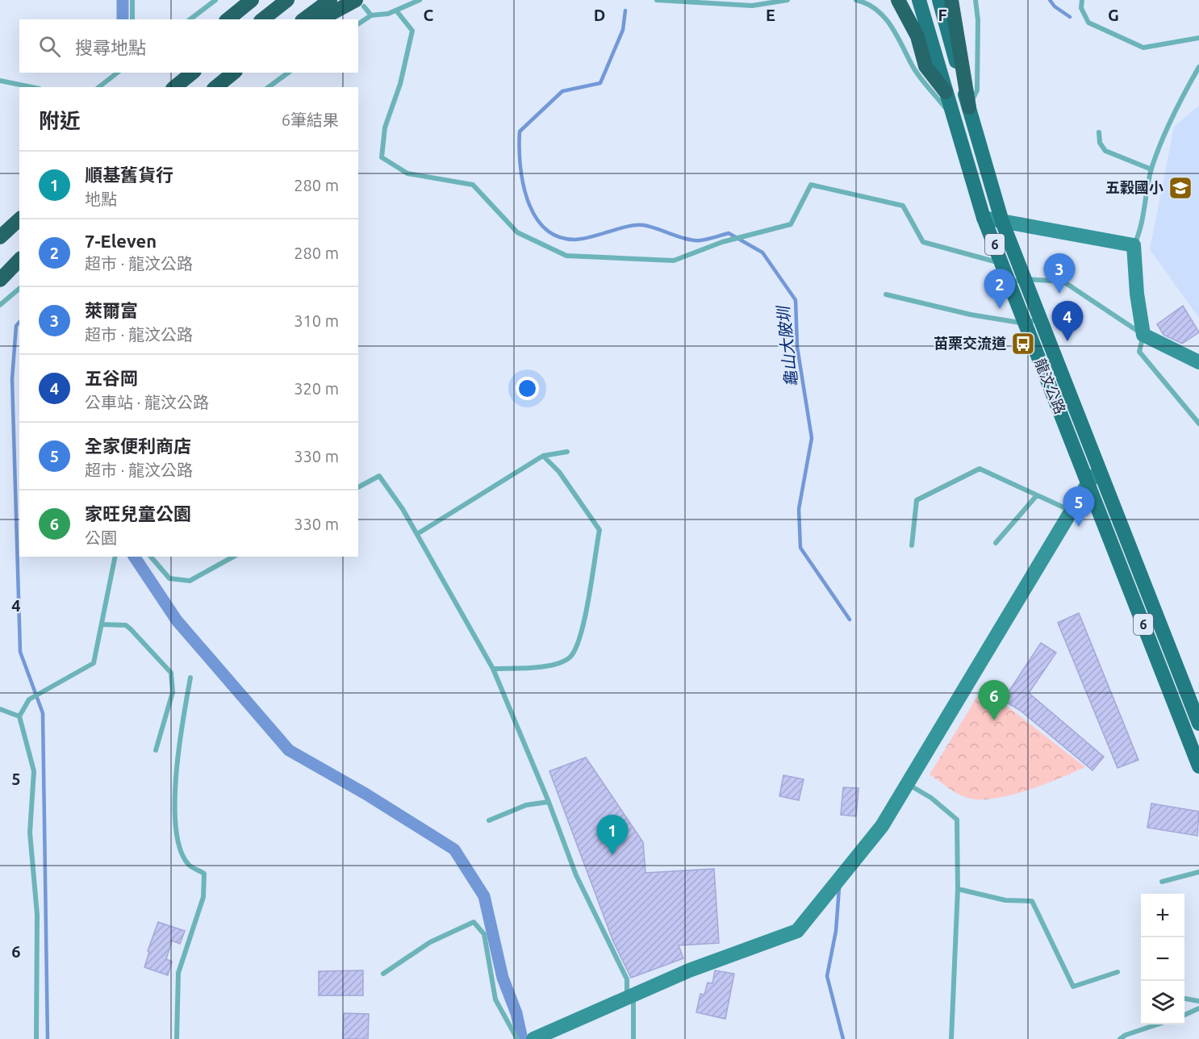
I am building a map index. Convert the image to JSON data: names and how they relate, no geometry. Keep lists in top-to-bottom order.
{
  "streets": {
    "main road": ["6", "龍汶公路"]
  },
  "water": ["龜山大陂圳"],
  "places": {
    "school or university": ["五穀國小"],
    "bus stop": ["苗栗交流道"]
  },
  "page": {
    "search": "搜尋地點",
    "heading": ["附近", "6筆結果"],
    "list": [
      {
        "mark": "1",
        "name": "順基舊貨行",
        "note": "地點",
        "value": "280 m"
      },
      {
        "mark": "2",
        "name": "7-Eleven",
        "note": "超市 · 龍汶公路",
        "value": "280 m"
      },
      {
        "mark": "3",
        "name": "萊爾富",
        "note": "超市 · 龍汶公路",
        "value": "310 m"
      },
      {
        "mark": "4",
        "name": "五谷岡",
        "note": "公車站 · 龍汶公路",
        "value": "320 m"
      },
      {
        "mark": "5",
        "name": "全家便利商店",
        "note": "超市 · 龍汶公路",
        "value": "330 m"
      },
      {
        "mark": "6",
        "name": "家旺兒童公園",
        "note": "公園",
        "value": "330 m"
      }
    ],
    "pins": [
      "3",
      "2",
      "4",
      "5",
      "6",
      "1"
    ],
    "map_buttons": ["+", "−"]
  },
  "grid": {
    "columns": [
      "C",
      "D",
      "E",
      "F",
      "G"
    ],
    "rows": ["4", "5", "6"]
  }
}
